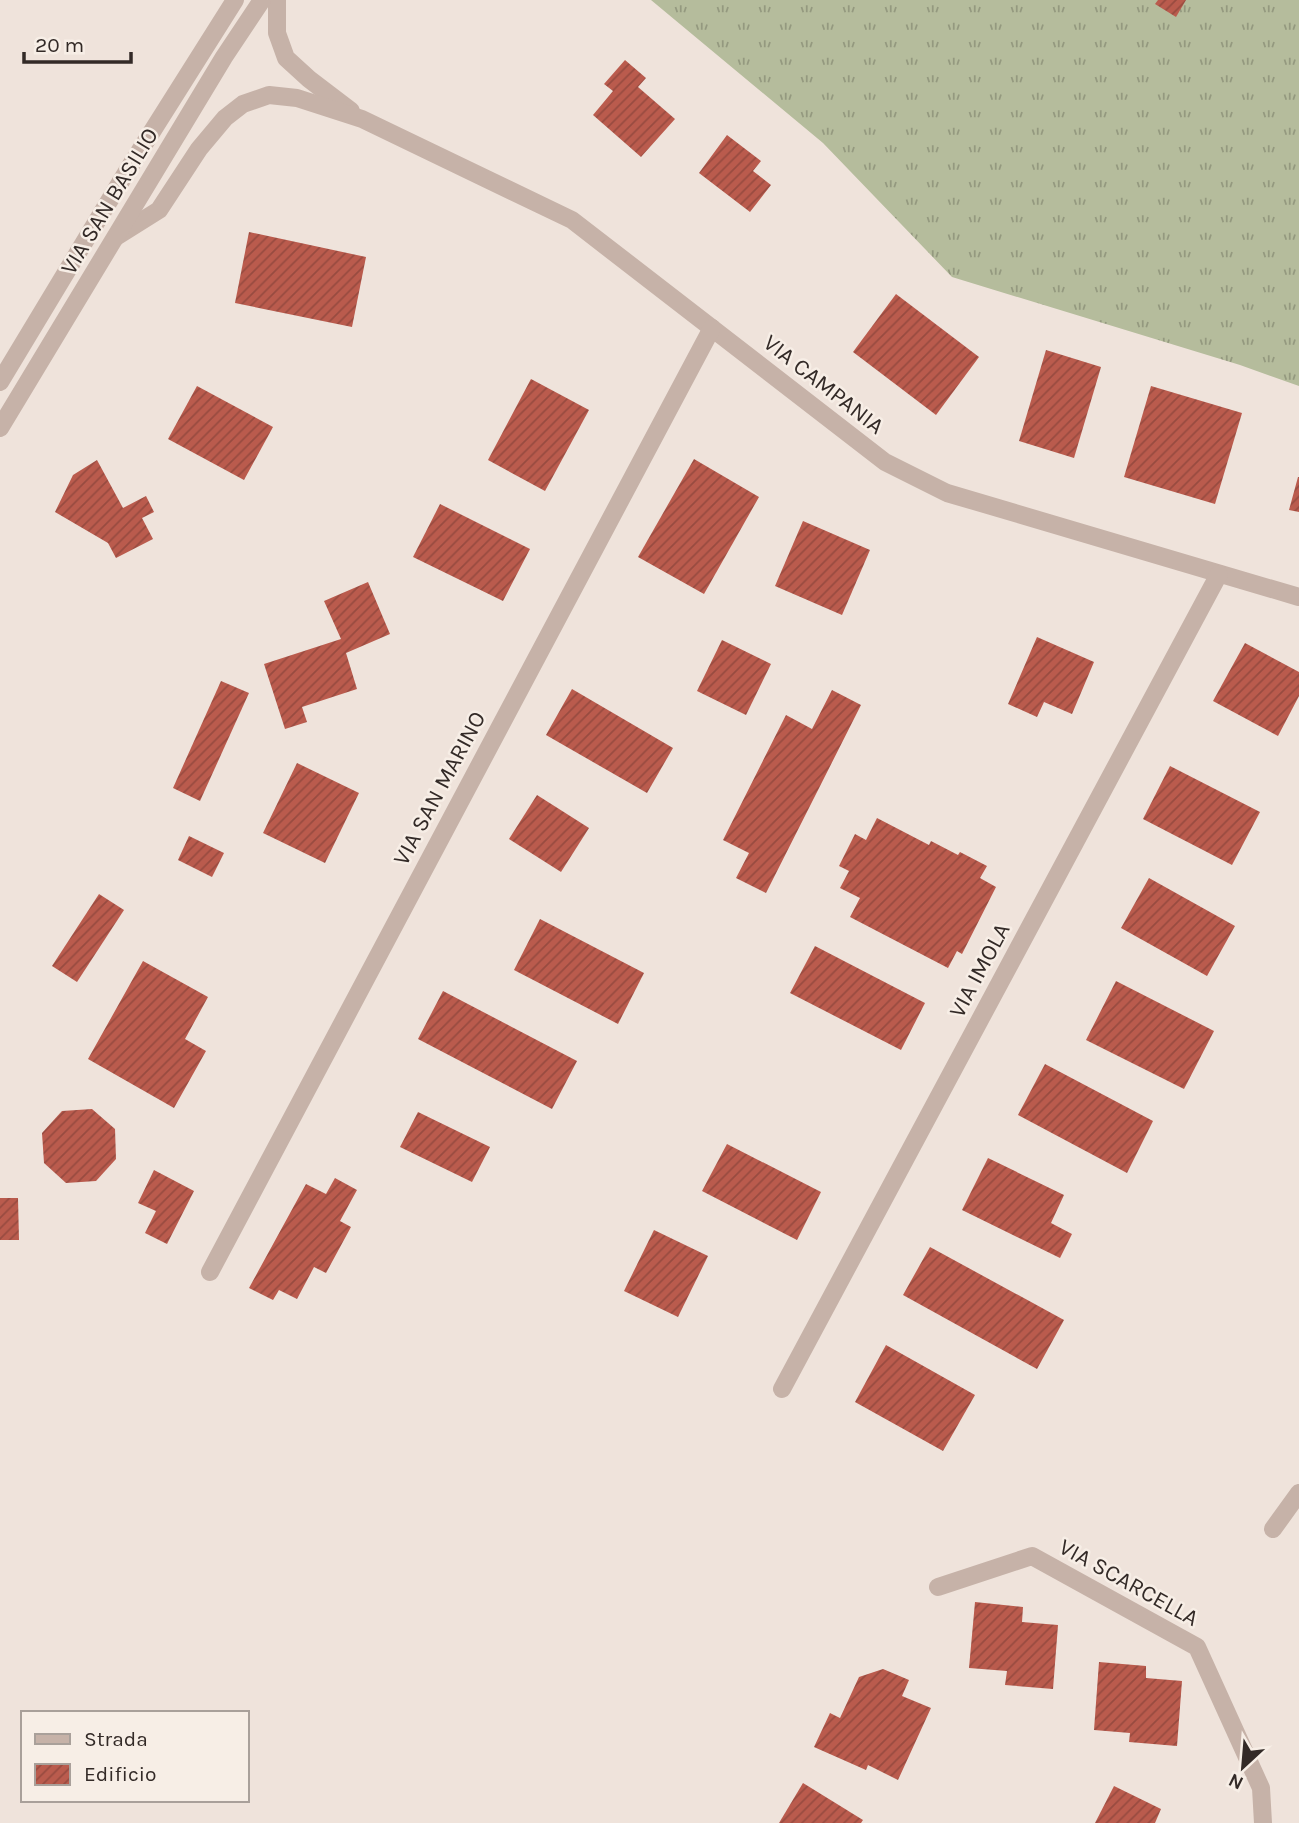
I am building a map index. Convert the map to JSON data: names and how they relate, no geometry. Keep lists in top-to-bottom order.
{
  "streets": {
    "street": [
      "VIA SAN BASILIO",
      "VIA CAMPANIA",
      "VIA SAN MARINO",
      "VIA IMOLA",
      "VIA SCARCELLA"
    ]
  },
  "crossings": [
    ["VIA CAMPANIA", "VIA SAN MARINO"],
    ["VIA CAMPANIA", "VIA IMOLA"]
  ],
  "legend": ["Strada", "Edificio"],
  "scale_bar": "20 m",
  "north": "bottom left"
}
